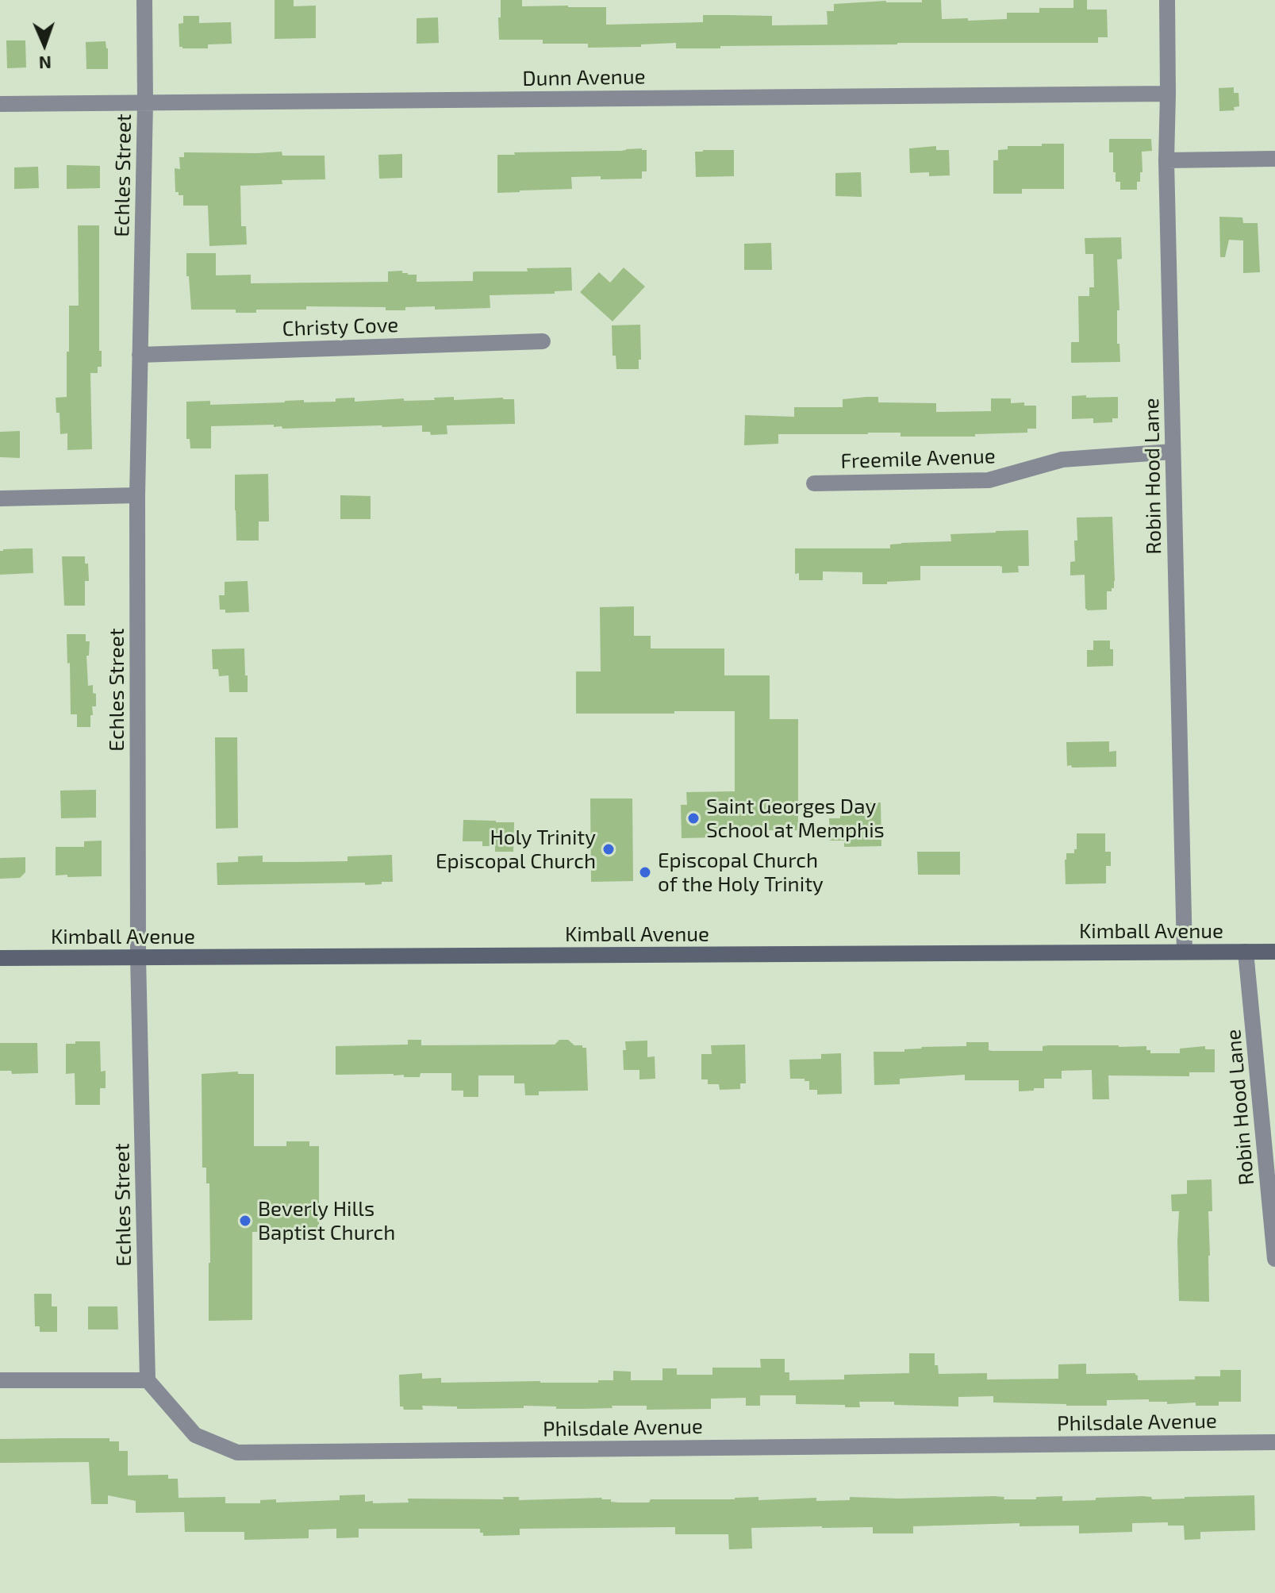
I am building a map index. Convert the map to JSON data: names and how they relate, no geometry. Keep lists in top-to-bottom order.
{
  "streets": {
    "main road": ["Kimball Avenue"],
    "street": [
      "Dunn Avenue",
      "Echles Street",
      "Christy Cove",
      "Freemile Avenue",
      "Robin Hood Lane",
      "Philsdale Avenue"
    ]
  },
  "crossings": [
    ["Dunn Avenue", "Echles Street"],
    ["Dunn Avenue", "Robin Hood Lane"],
    ["Echles Street", "Christy Cove"],
    ["Echles Street", "Kimball Avenue"],
    ["Echles Street", "Philsdale Avenue"],
    ["Freemile Avenue", "Robin Hood Lane"],
    ["Robin Hood Lane", "Kimball Avenue"]
  ],
  "places": [
    "Saint Georges Day School at Memphis",
    "Holy Trinity Episcopal Church",
    "Episcopal Church of the Holy Trinity",
    "Beverly Hills Baptist Church"
  ],
  "north": "bottom"
}
